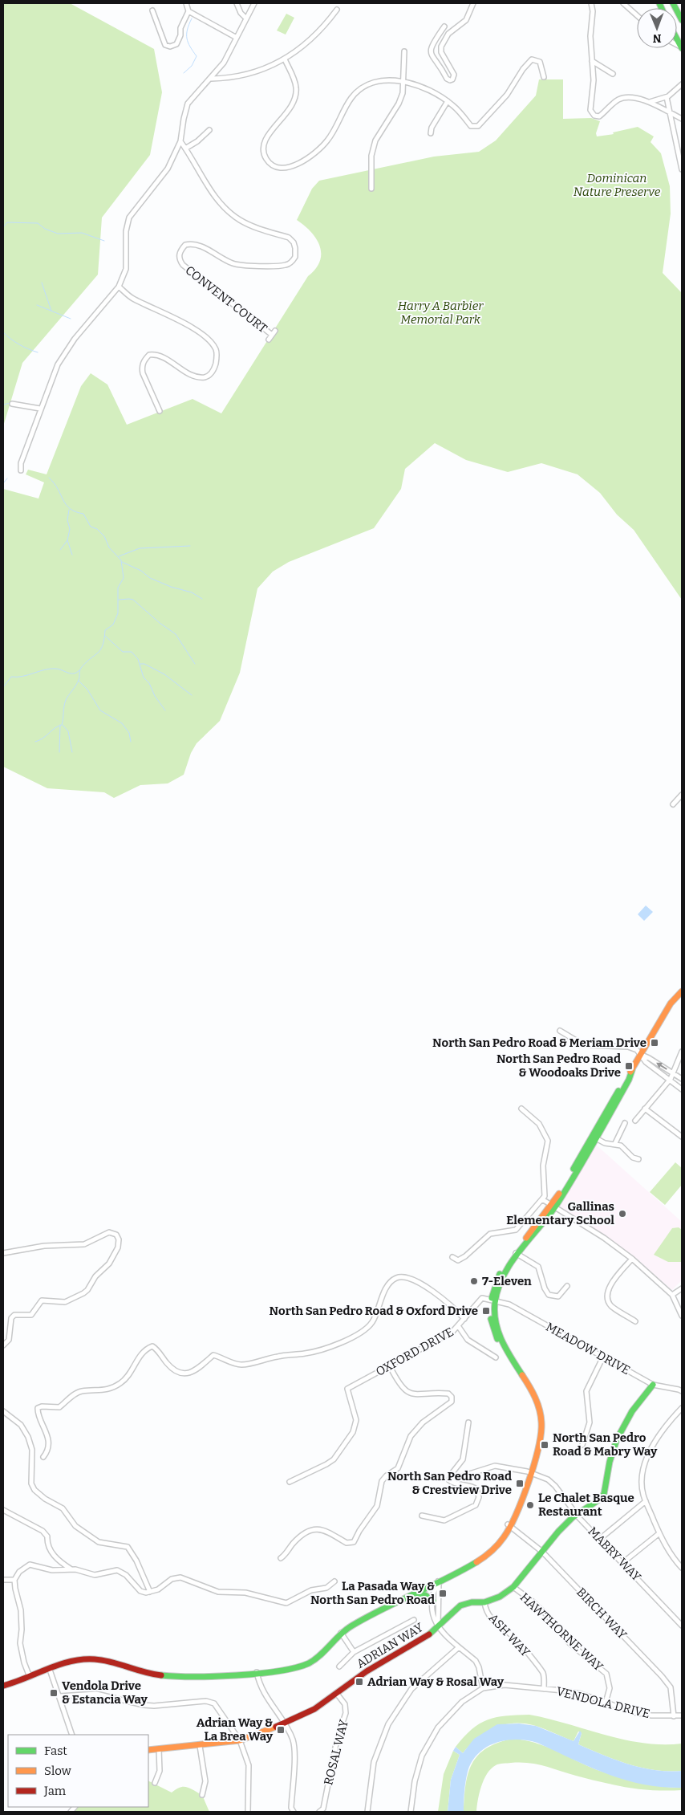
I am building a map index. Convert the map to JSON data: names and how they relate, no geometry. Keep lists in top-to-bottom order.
{
  "streets": {
    "main road": ["ADRIAN WAY"],
    "street": [
      "CONVENT COURT",
      "MEADOW DRIVE",
      "OXFORD DRIVE",
      "MABRY WAY",
      "BIRCH WAY",
      "HAWTHORNE WAY",
      "ASH WAY",
      "VENDOLA DRIVE",
      "ROSAL WAY"
    ]
  },
  "crossings": [
    ["MEADOW DRIVE", "OXFORD DRIVE"],
    ["MEADOW DRIVE", "ADRIAN WAY"],
    ["MABRY WAY", "ADRIAN WAY"],
    ["BIRCH WAY", "ADRIAN WAY"],
    ["BIRCH WAY", "VENDOLA DRIVE"],
    ["HAWTHORNE WAY", "ADRIAN WAY"],
    ["HAWTHORNE WAY", "VENDOLA DRIVE"],
    ["ASH WAY", "ADRIAN WAY"],
    ["ASH WAY", "VENDOLA DRIVE"],
    ["ADRIAN WAY", "ROSAL WAY"]
  ],
  "parks": ["Dominican Nature Preserve", "Harry A Barbier Memorial Park"],
  "places": {
    "transit": [
      "North San Pedro Road & Meriam Drive",
      "North San Pedro Road & Woodoaks Drive",
      "North San Pedro Road & Oxford Drive",
      "North San Pedro Road & Mabry Way",
      "North San Pedro Road & Crestview Drive",
      "La Pasada Way & North San Pedro Road",
      "Adrian Way & Rosal Way",
      "Vendola Drive & Estancia Way",
      "Adrian Way & La Brea Way"
    ],
    "other": ["Gallinas Elementary School", "7-Eleven", "Le Chalet Basque Restaurant"]
  },
  "legend": ["Fast", "Slow", "Jam"],
  "north": "bottom"
}
